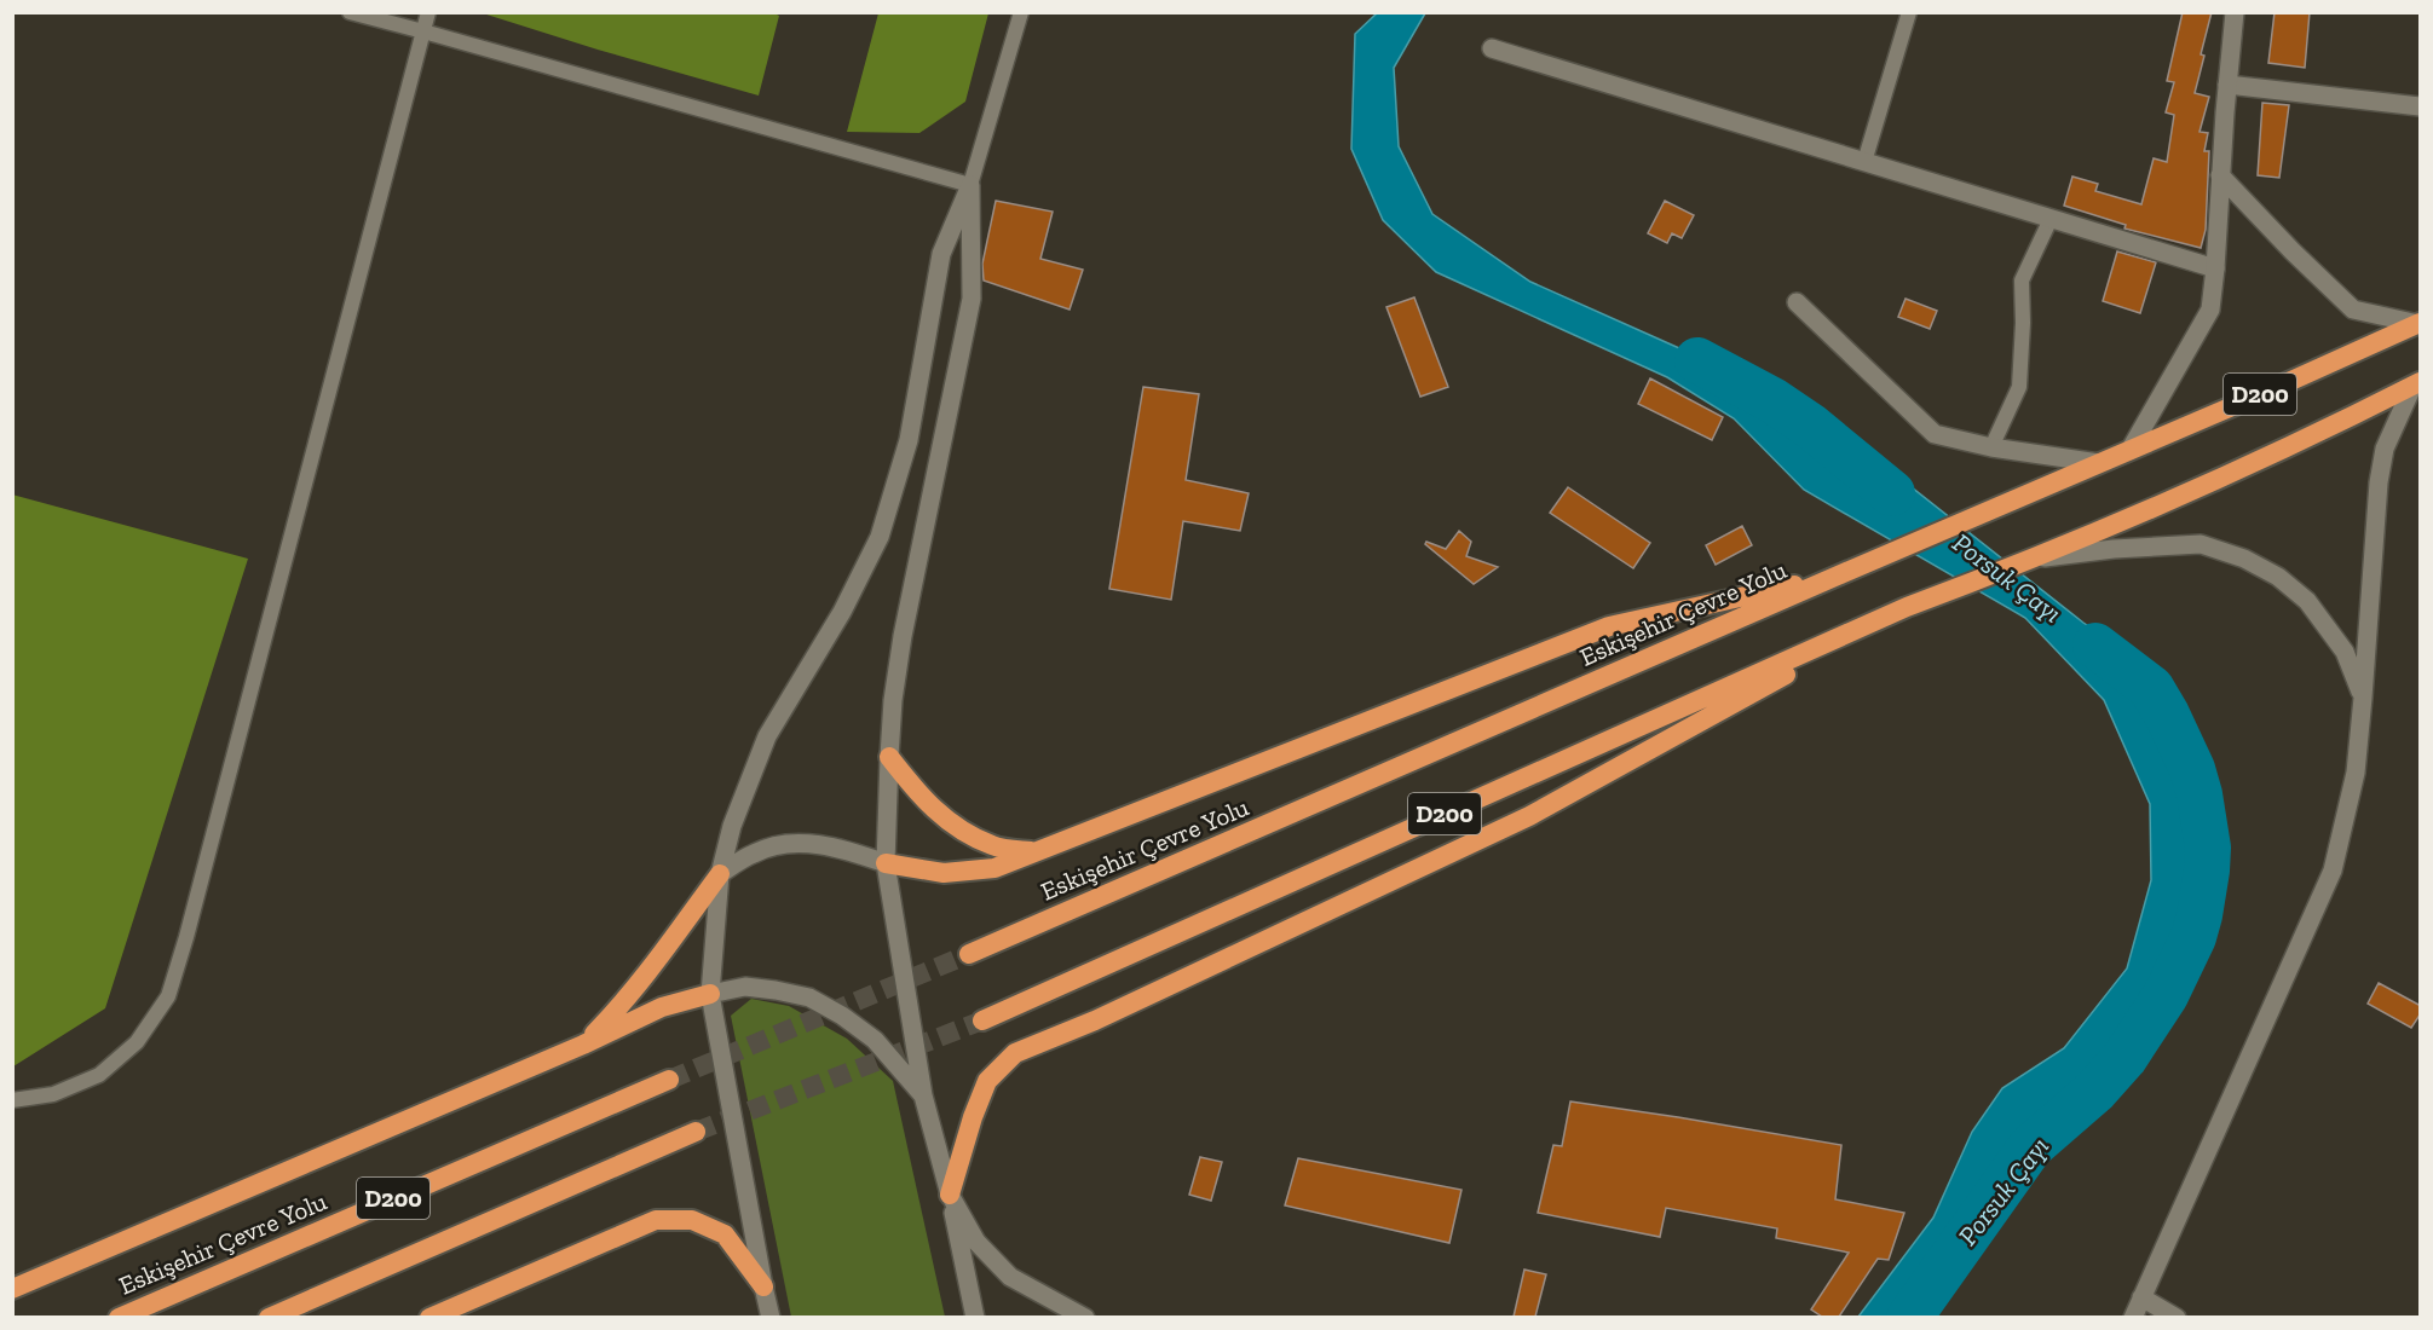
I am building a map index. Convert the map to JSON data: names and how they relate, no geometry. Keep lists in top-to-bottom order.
{
  "streets": {
    "highway": ["D200", "Eskişehir Çevre Yolu"]
  },
  "water": ["Porsuk Çayı"]
}
